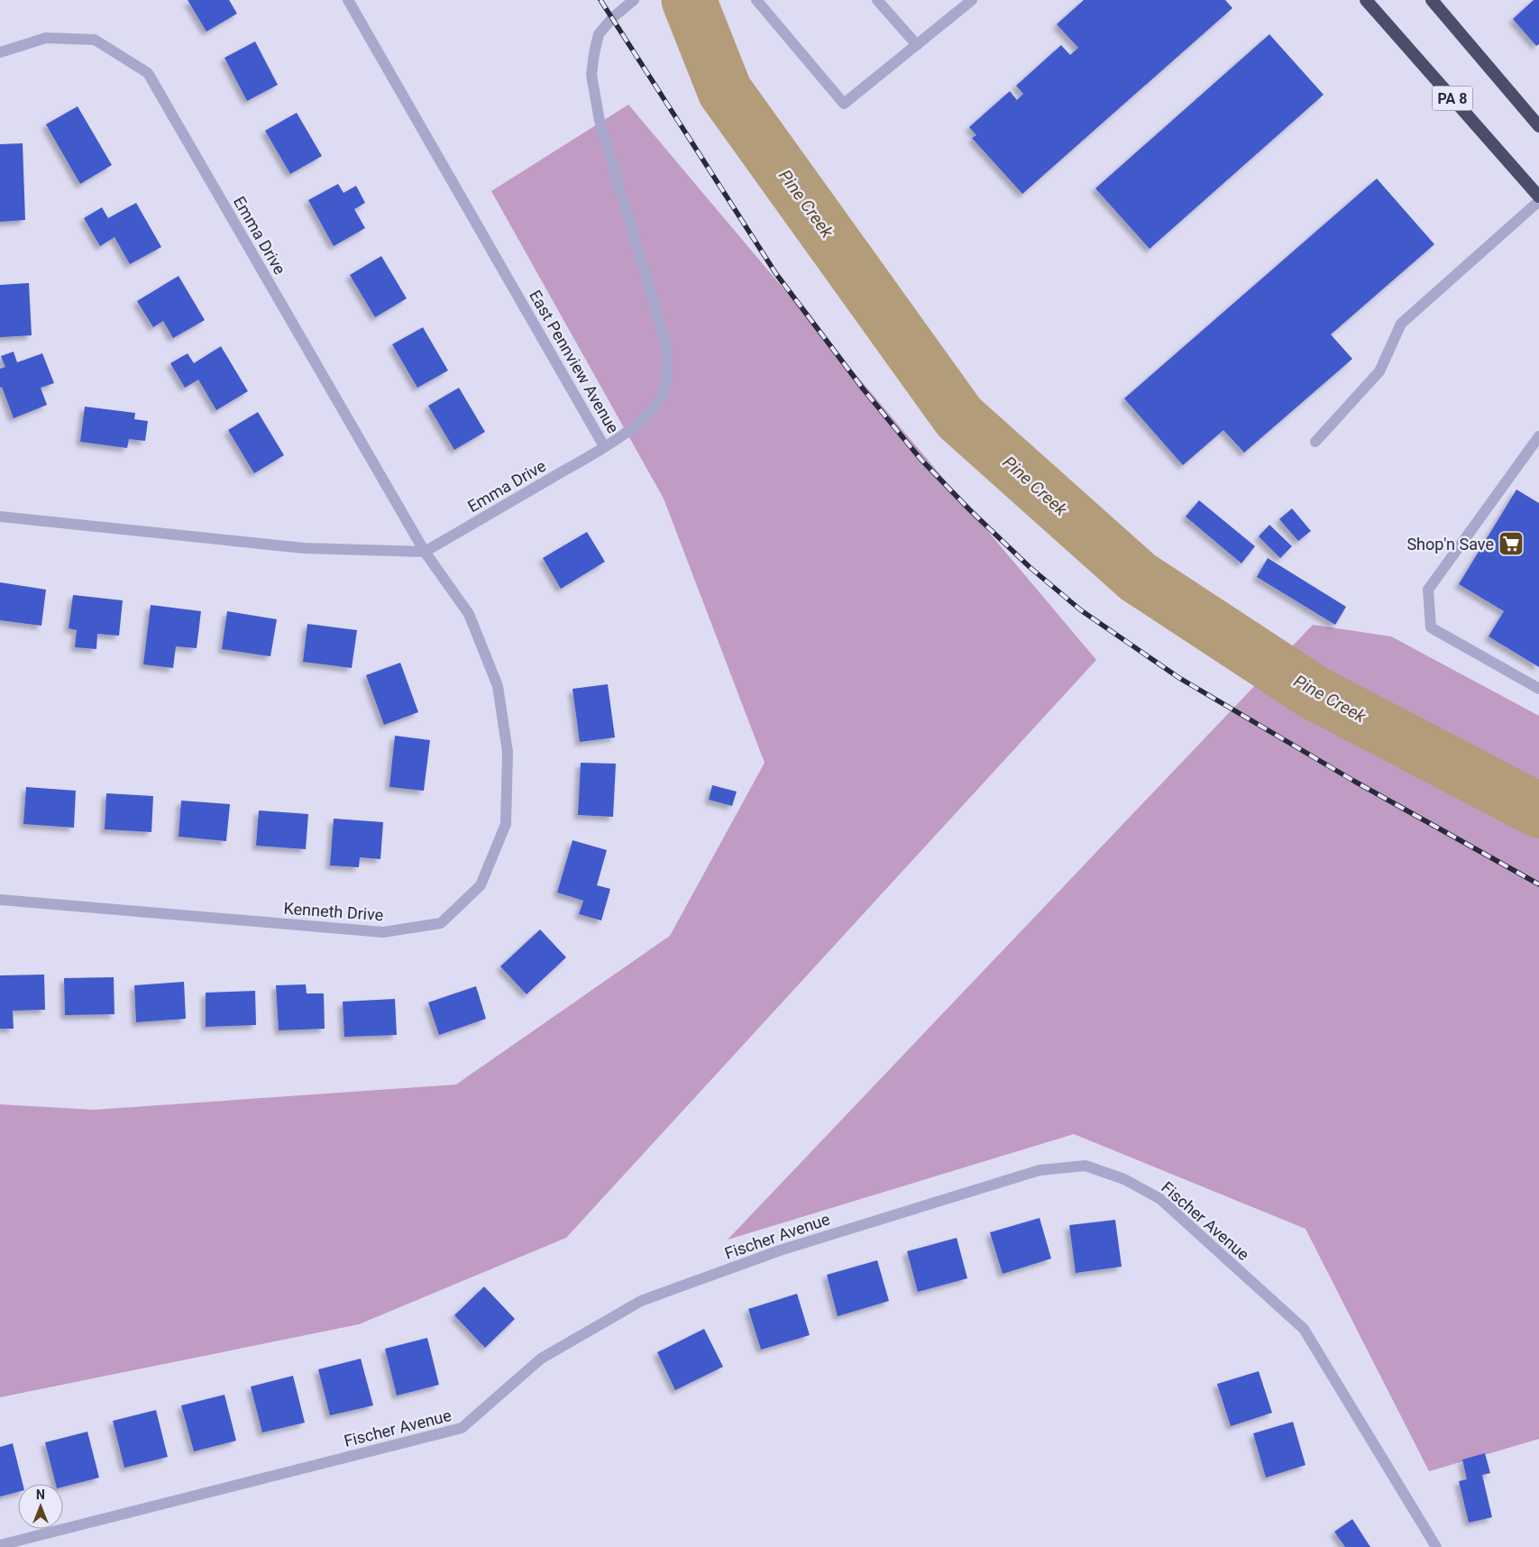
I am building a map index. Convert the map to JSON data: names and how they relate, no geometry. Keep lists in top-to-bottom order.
{
  "streets": {
    "highway": ["PA 8"],
    "street": [
      "Emma Drive",
      "East Pennview Avenue",
      "Kenneth Drive",
      "Fischer Avenue"
    ]
  },
  "crossings": [
    ["Emma Drive", "East Pennview Avenue"],
    ["Emma Drive", "Kenneth Drive"]
  ],
  "water": ["Pine Creek"],
  "places": {
    "supermarket": ["Shop'n Save"]
  },
  "north": "top"
}
